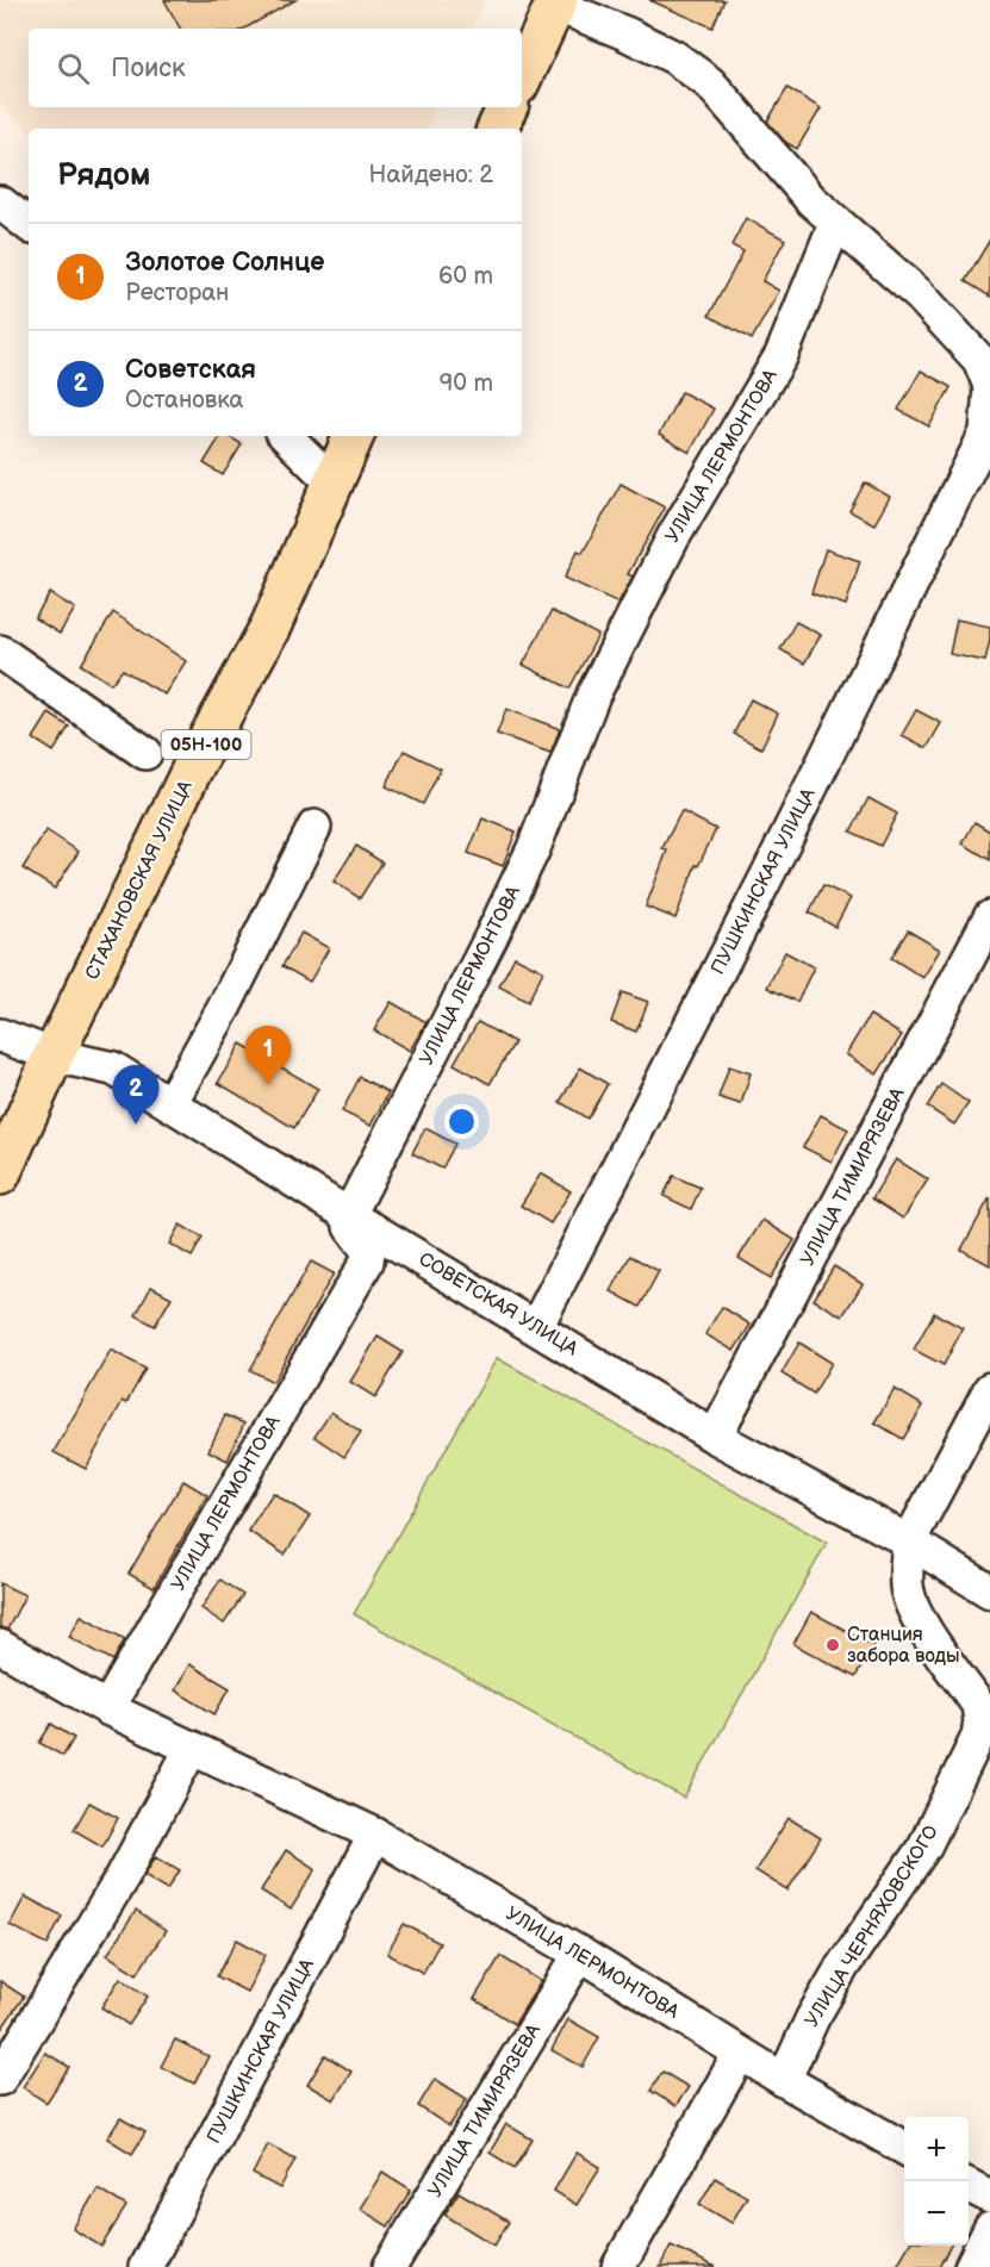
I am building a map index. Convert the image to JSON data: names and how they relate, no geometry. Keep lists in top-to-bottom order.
{
  "streets": {
    "main road": ["05Н-100", "СТАХАНОВСКАЯ УЛИЦА"],
    "street": [
      "УЛИЦА ЛЕРМОНТОВА",
      "ПУШКИНСКАЯ УЛИЦА",
      "УЛИЦА ТИМИРЯЗЕВА",
      "СОВЕТСКАЯ УЛИЦА",
      "УЛИЦА ЧЕРНЯХОВСКОГО"
    ]
  },
  "crossings": [
    ["УЛИЦА ЛЕРМОНТОВА", "ПУШКИНСКАЯ УЛИЦА"],
    ["УЛИЦА ЛЕРМОНТОВА", "УЛИЦА ТИМИРЯЗЕВА"],
    ["УЛИЦА ЛЕРМОНТОВА", "СОВЕТСКАЯ УЛИЦА"],
    ["УЛИЦА ЛЕРМОНТОВА", "УЛИЦА ЧЕРНЯХОВСКОГО"],
    ["СТАХАНОВСКАЯ УЛИЦА", "СОВЕТСКАЯ УЛИЦА"],
    ["ПУШКИНСКАЯ УЛИЦА", "СОВЕТСКАЯ УЛИЦА"],
    ["УЛИЦА ТИМИРЯЗЕВА", "СОВЕТСКАЯ УЛИЦА"],
    ["СОВЕТСКАЯ УЛИЦА", "УЛИЦА ЧЕРНЯХОВСКОГО"]
  ],
  "places": ["Станция забора воды"],
  "page": {
    "search": "Поиск",
    "heading": ["Рядом", "Найдено: 2"],
    "list": [
      {
        "mark": "1",
        "name": "Золотое Солнце",
        "note": "Ресторан",
        "value": "60 m"
      },
      {
        "mark": "2",
        "name": "Советская",
        "note": "Остановка",
        "value": "90 m"
      }
    ],
    "pins": ["1", "2"],
    "map_buttons": ["+", "−"]
  }
}
